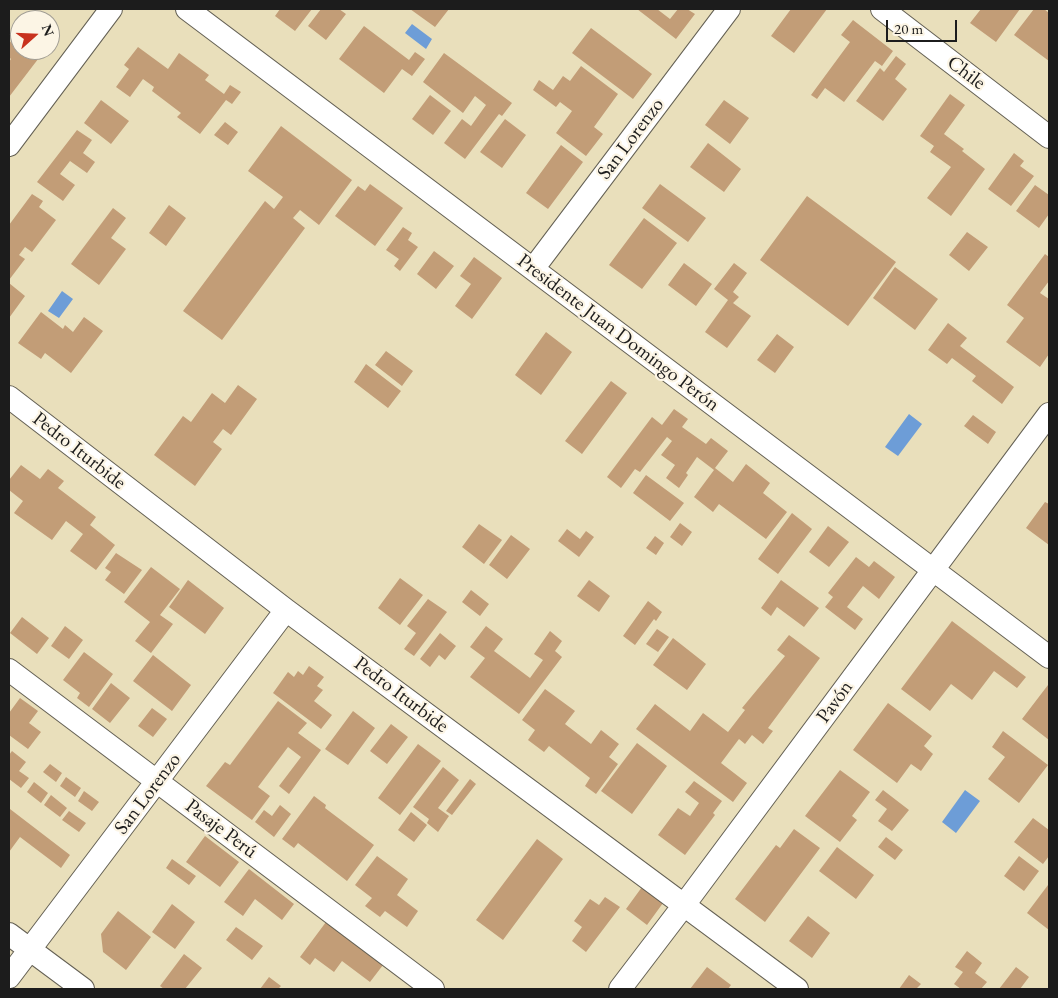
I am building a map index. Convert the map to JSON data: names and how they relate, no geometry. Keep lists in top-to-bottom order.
{
  "streets": {
    "street": [
      "Chile",
      "San Lorenzo",
      "Presidente Juan Domingo Perón",
      "Pedro Iturbide",
      "Pavón",
      "Pasaje Perú"
    ]
  },
  "crossings": [
    ["San Lorenzo", "Presidente Juan Domingo Perón"],
    ["San Lorenzo", "Pedro Iturbide"],
    ["San Lorenzo", "Pasaje Perú"],
    ["Presidente Juan Domingo Perón", "Pavón"],
    ["Pedro Iturbide", "Pavón"]
  ],
  "scale_bar": "20 m",
  "north": "right"
}
